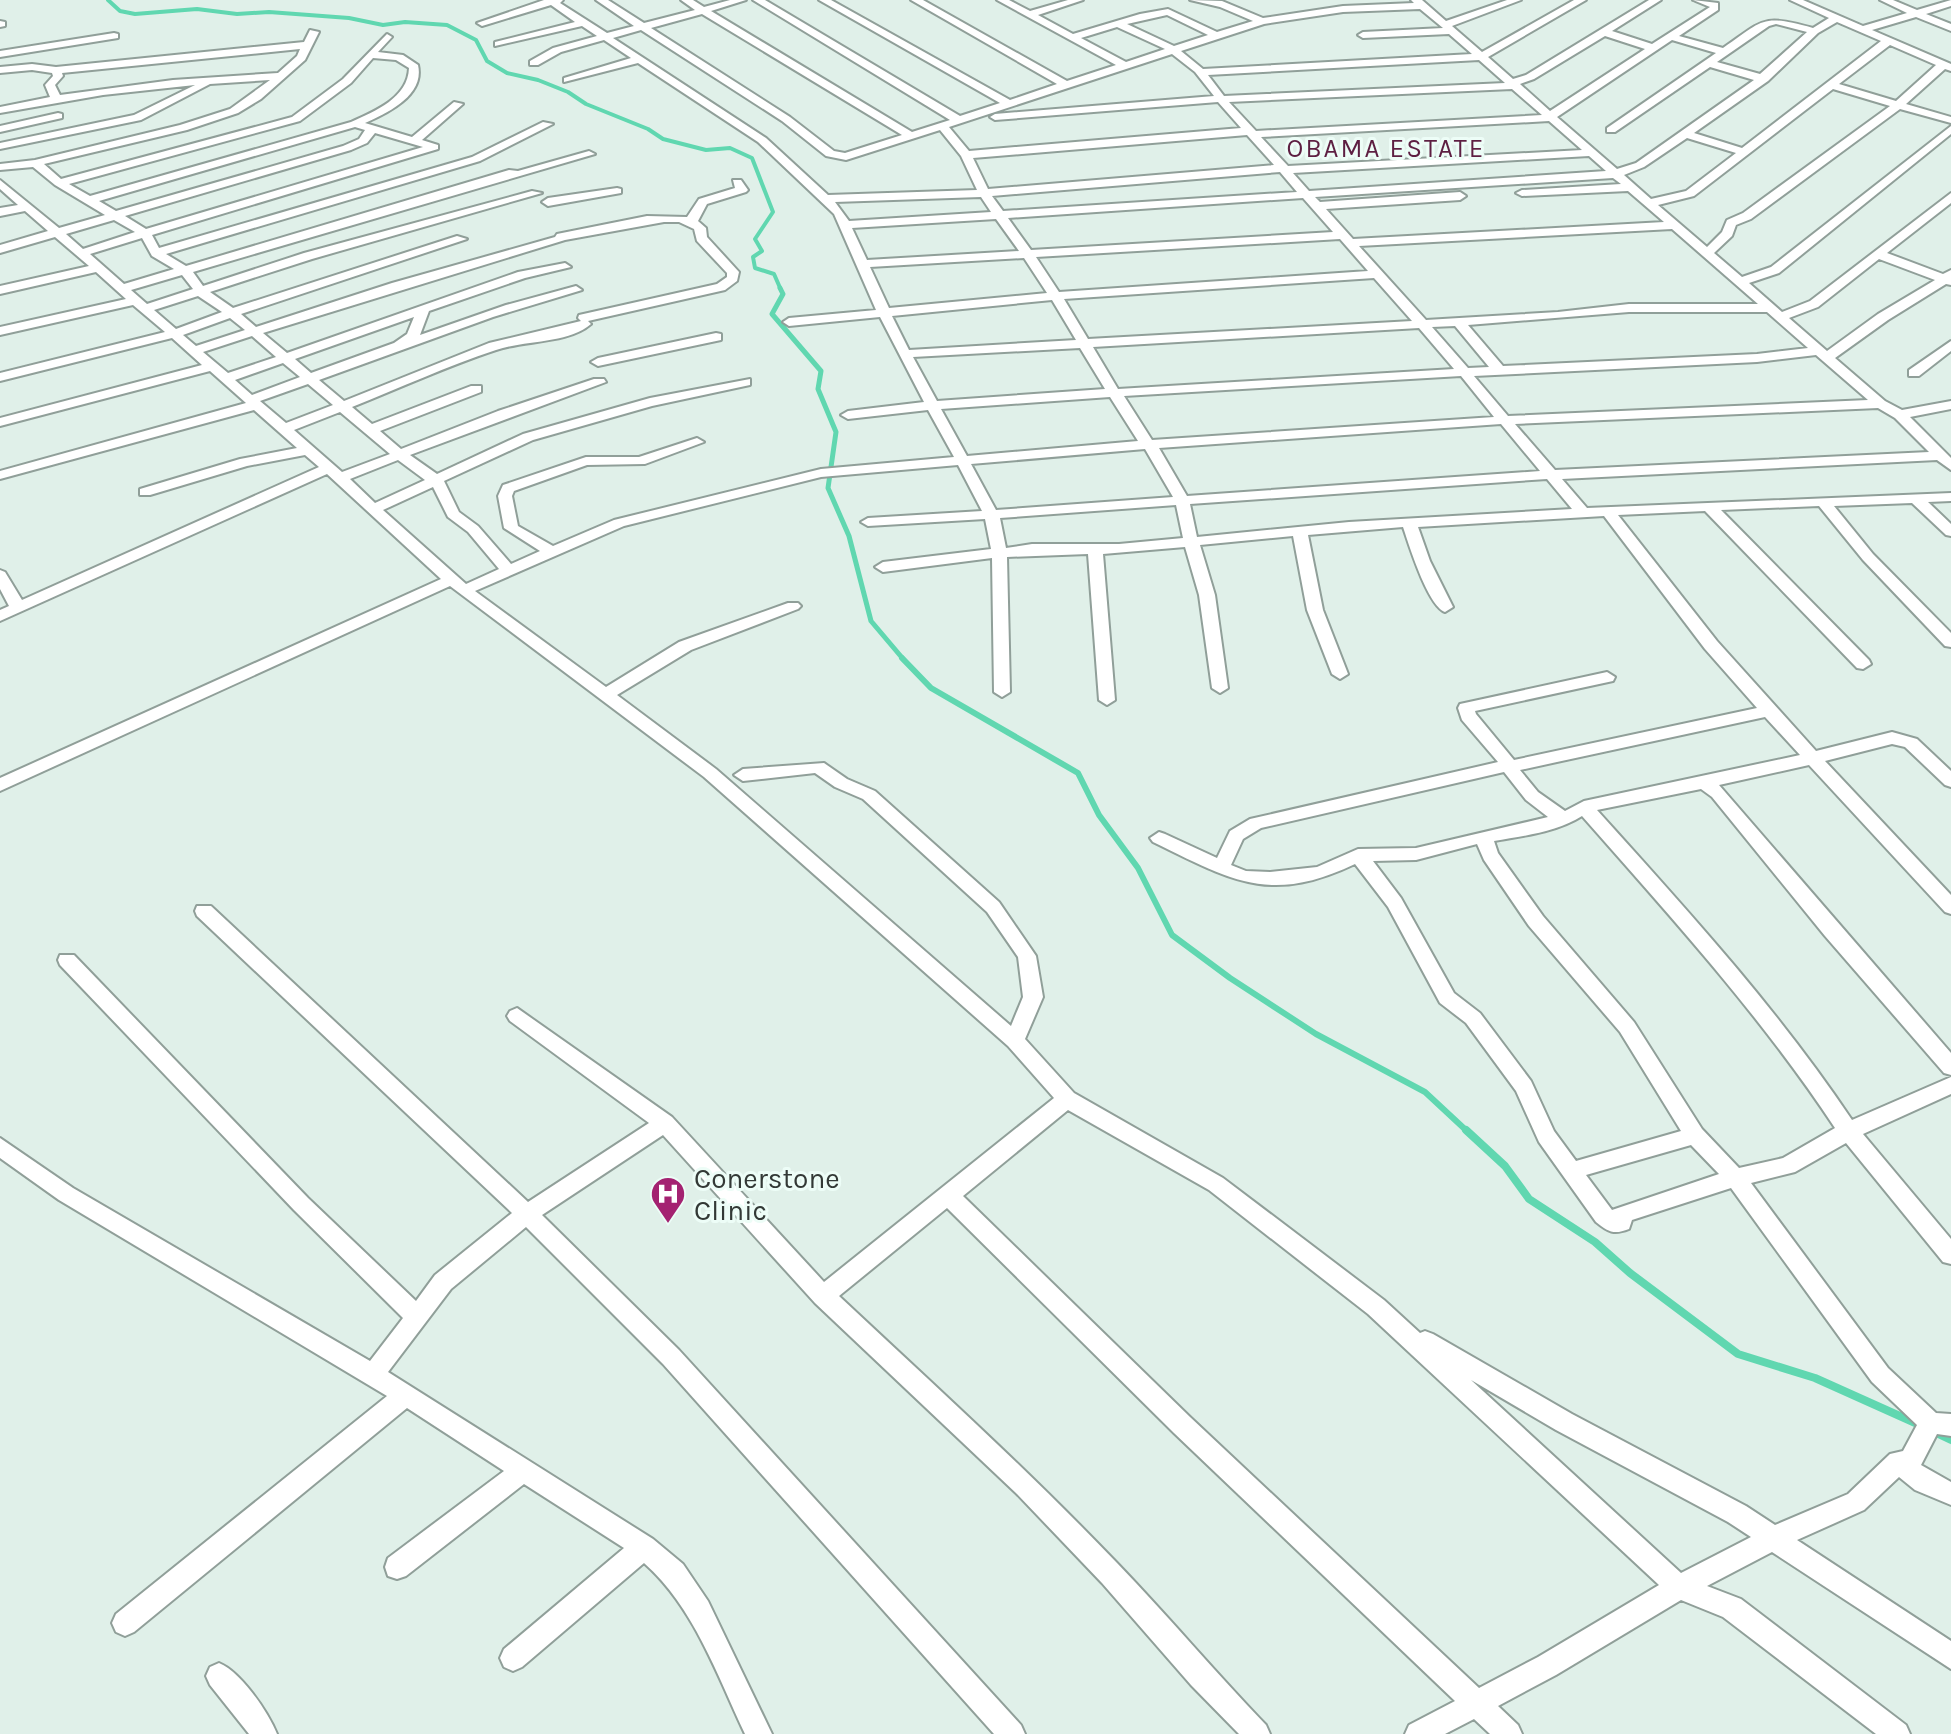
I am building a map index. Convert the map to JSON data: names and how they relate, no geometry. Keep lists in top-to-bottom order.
{
  "districts": ["OBAMA ESTATE"],
  "places": {
    "hospital": ["Conerstone Clinic"]
  }
}
